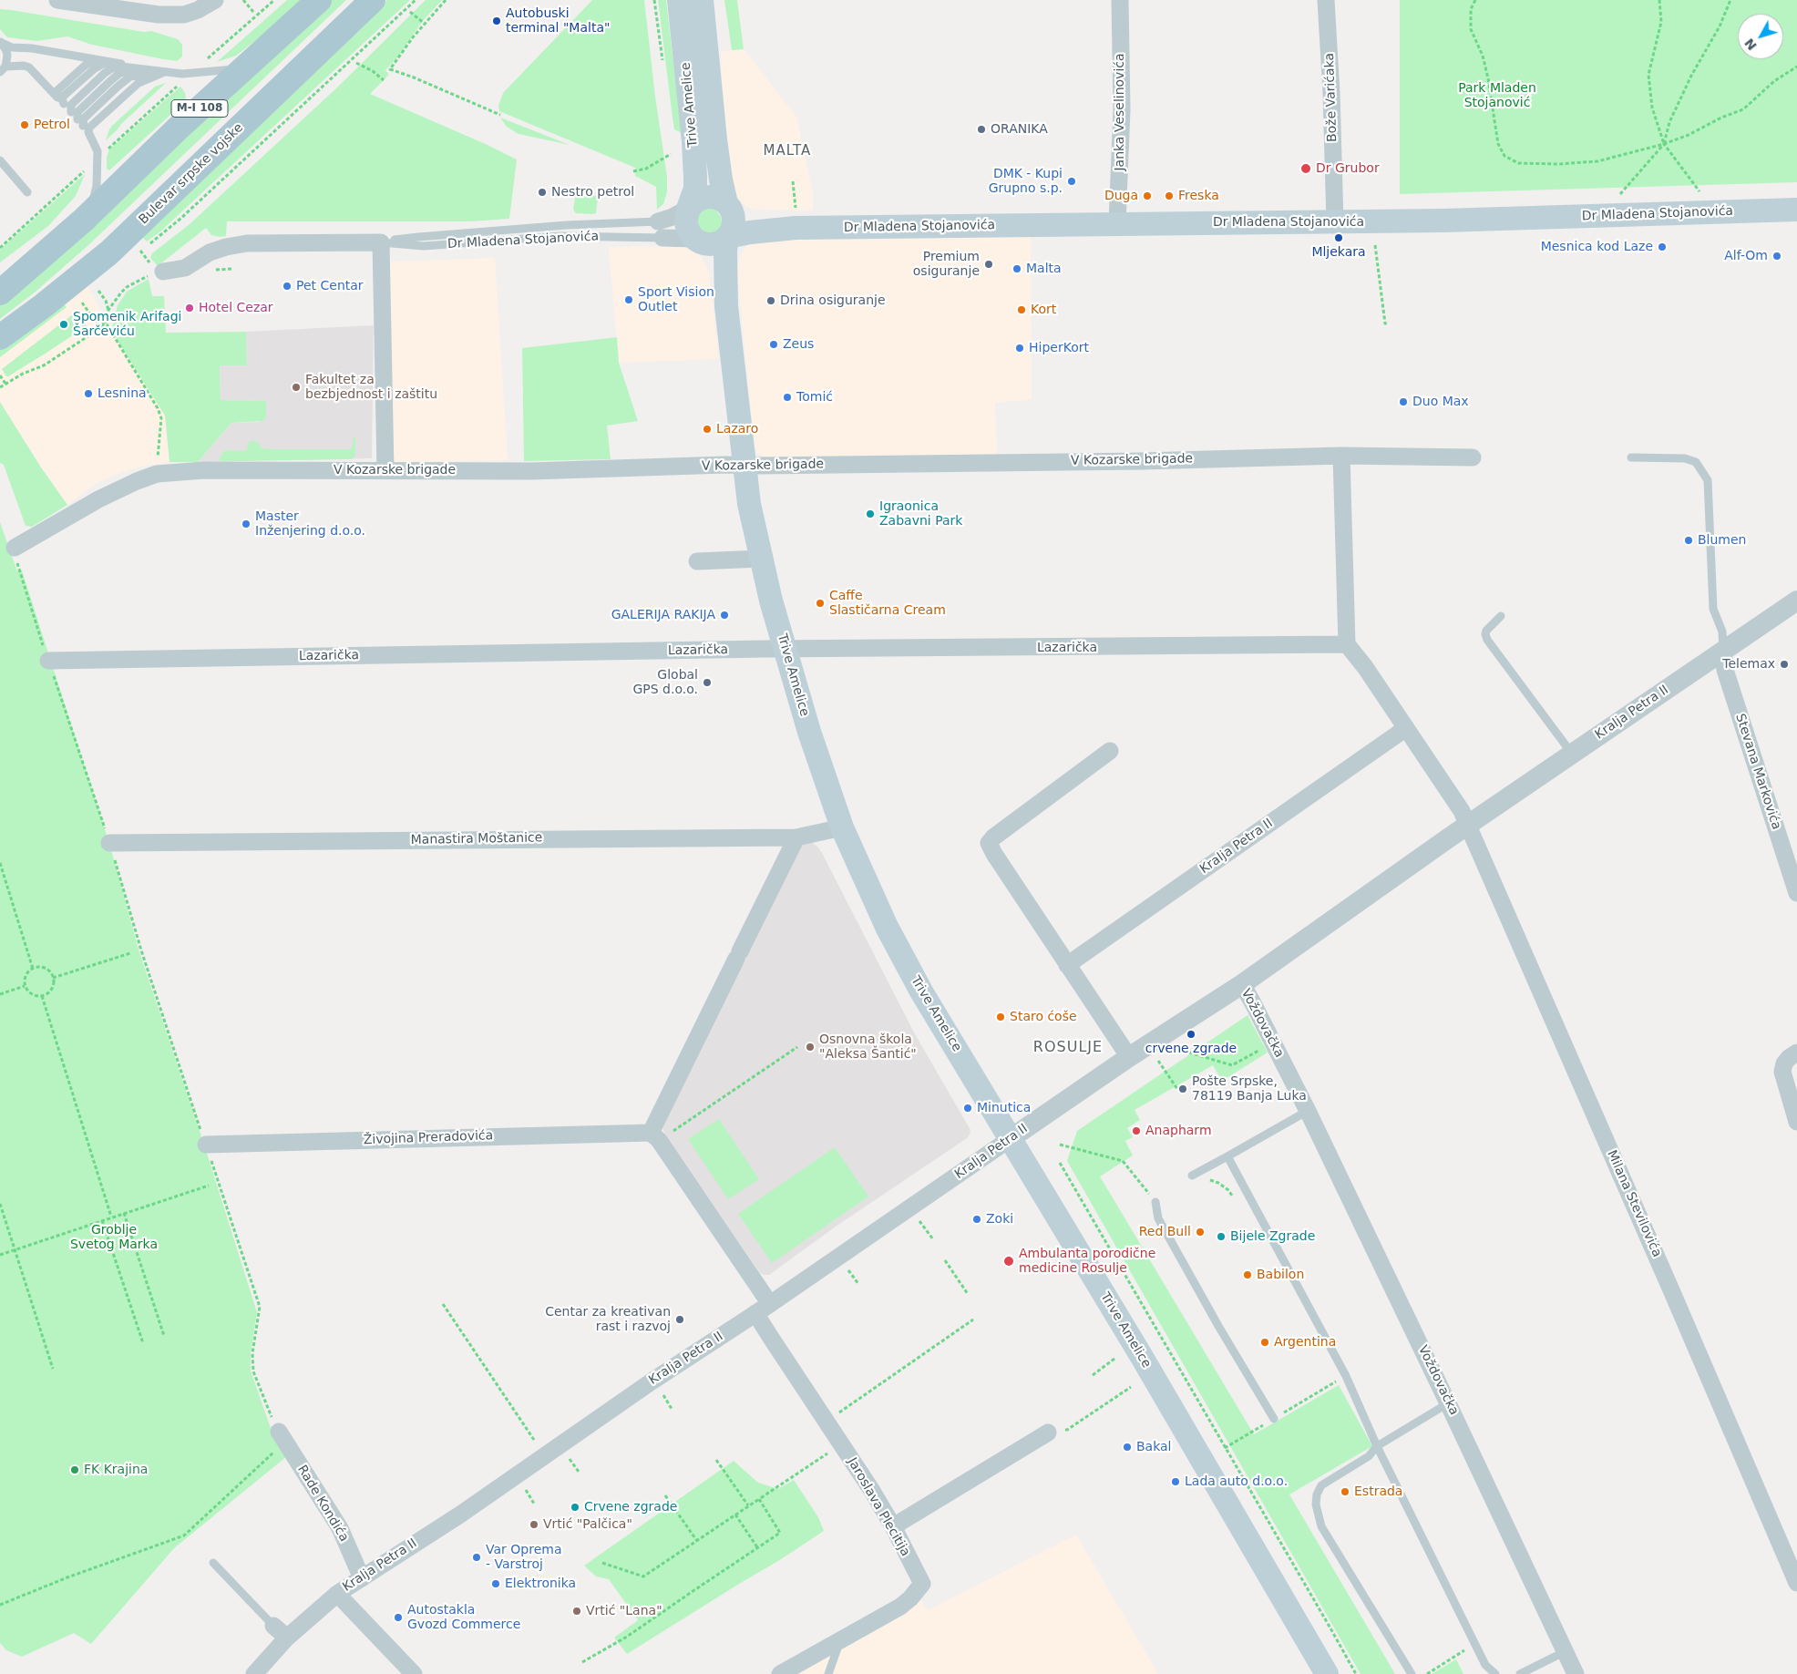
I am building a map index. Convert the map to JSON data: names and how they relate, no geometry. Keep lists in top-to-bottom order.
{
  "streets": {
    "main road": [
      "Trive Amelice",
      "M-I 108",
      "Bulevar srpske vojske",
      "Dr Mladena Stojanovića"
    ],
    "street": [
      "Bože Varićaka",
      "Janka Veselinovića",
      "V Kozarske brigade",
      "Lazarička",
      "Kralja Petra II",
      "Stevana Markovića",
      "Manastira Moštanice",
      "Voždovačka",
      "Živojina Preradovića",
      "Milana Stevilovića",
      "Rade Kondića",
      "Jaroslava Plecitija"
    ]
  },
  "crossings": [
    ["Bože Varićaka", "Dr Mladena Stojanovića"],
    ["Trive Amelice", "Dr Mladena Stojanovića"],
    ["Trive Amelice", "V Kozarske brigade"],
    ["Trive Amelice", "Lazarička"],
    ["Trive Amelice", "Kralja Petra II"],
    ["Trive Amelice", "Manastira Moštanice"],
    ["Janka Veselinovića", "Dr Mladena Stojanovića"],
    ["Kralja Petra II", "Stevana Markovića"],
    ["Kralja Petra II", "Voždovačka"],
    ["Kralja Petra II", "Milana Stevilovića"],
    ["Kralja Petra II", "Rade Kondića"],
    ["Kralja Petra II", "Jaroslava Plecitija"]
  ],
  "districts": ["MALTA", "ROSULJE"],
  "parks": ["Park Mladen Stojanović", "Groblje Svetog Marka"],
  "places": [
    "Autobuski terminal \"Malta\"",
    "Petrol",
    "ORANIKA",
    "Dr Grubor",
    "DMK - Kupi Grupno s.p.",
    "Nestro petrol",
    "Duga",
    "Freska",
    "Mljekara",
    "Mesnica kod Laze",
    "Alf-Om",
    "Premium osiguranje",
    "Malta",
    "Pet Centar",
    "Sport Vision Outlet",
    "Drina osiguranje",
    "Hotel Cezar",
    "Kort",
    "Spomenik Arifagi Šarčeviću",
    "Zeus",
    "HiperKort",
    "Fakultet za bezbjednost i zaštitu",
    "Lesnina",
    "Tomić",
    "Duo Max",
    "Lazaro",
    "Igraonica Zabavni Park",
    "Master Inženjering d.o.o.",
    "Blumen",
    "Caffe Slastičarna Cream",
    "GALERIJA RAKIJA",
    "Telemax",
    "Global GPS d.o.o.",
    "Staro ćoše",
    "crvene zgrade",
    "Osnovna škola \"Aleksa Šantić\"",
    "Pošte Srpske, 78119 Banja Luka",
    "Minutica",
    "Anapharm",
    "Zoki",
    "Red Bull",
    "Bijele Zgrade",
    "Ambulanta porodične medicine Rosulje",
    "Babilon",
    "Centar za kreativan rast i razvoj",
    "Argentina",
    "Bakal",
    "FK Krajina",
    "Lada auto d.o.o.",
    "Estrada",
    "Crvene zgrade",
    "Vrtić \"Palčica\"",
    "Var Oprema - Varstroj",
    "Elektronika",
    "Vrtić \"Lana\"",
    "Autostakla Gvozd Commerce"
  ],
  "north": "bottom left"
}
